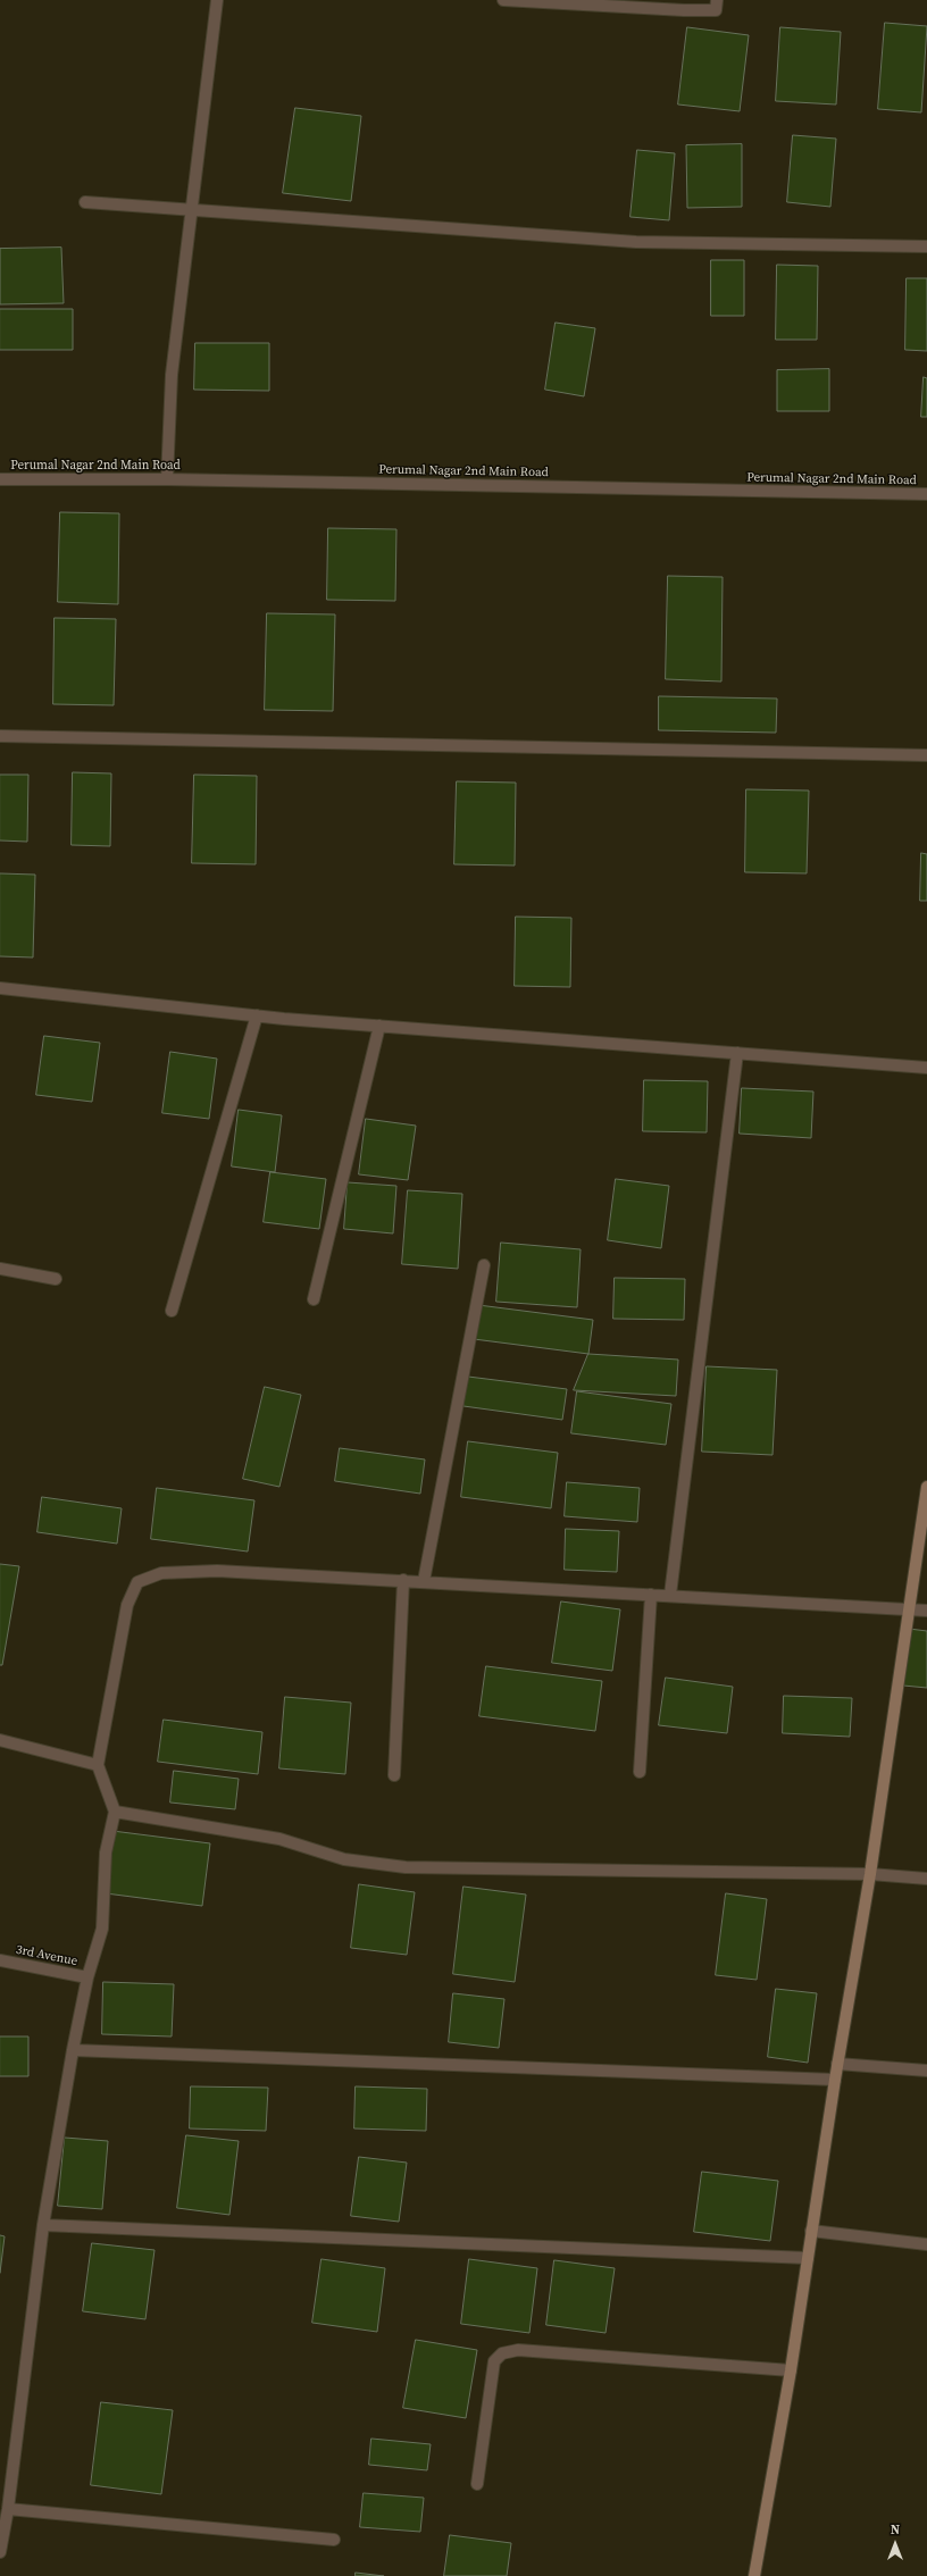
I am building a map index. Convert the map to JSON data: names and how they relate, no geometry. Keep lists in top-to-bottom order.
{
  "streets": {
    "street": ["Perumal Nagar 2nd Main Road", "3rd Avenue"]
  },
  "north": "top"
}
